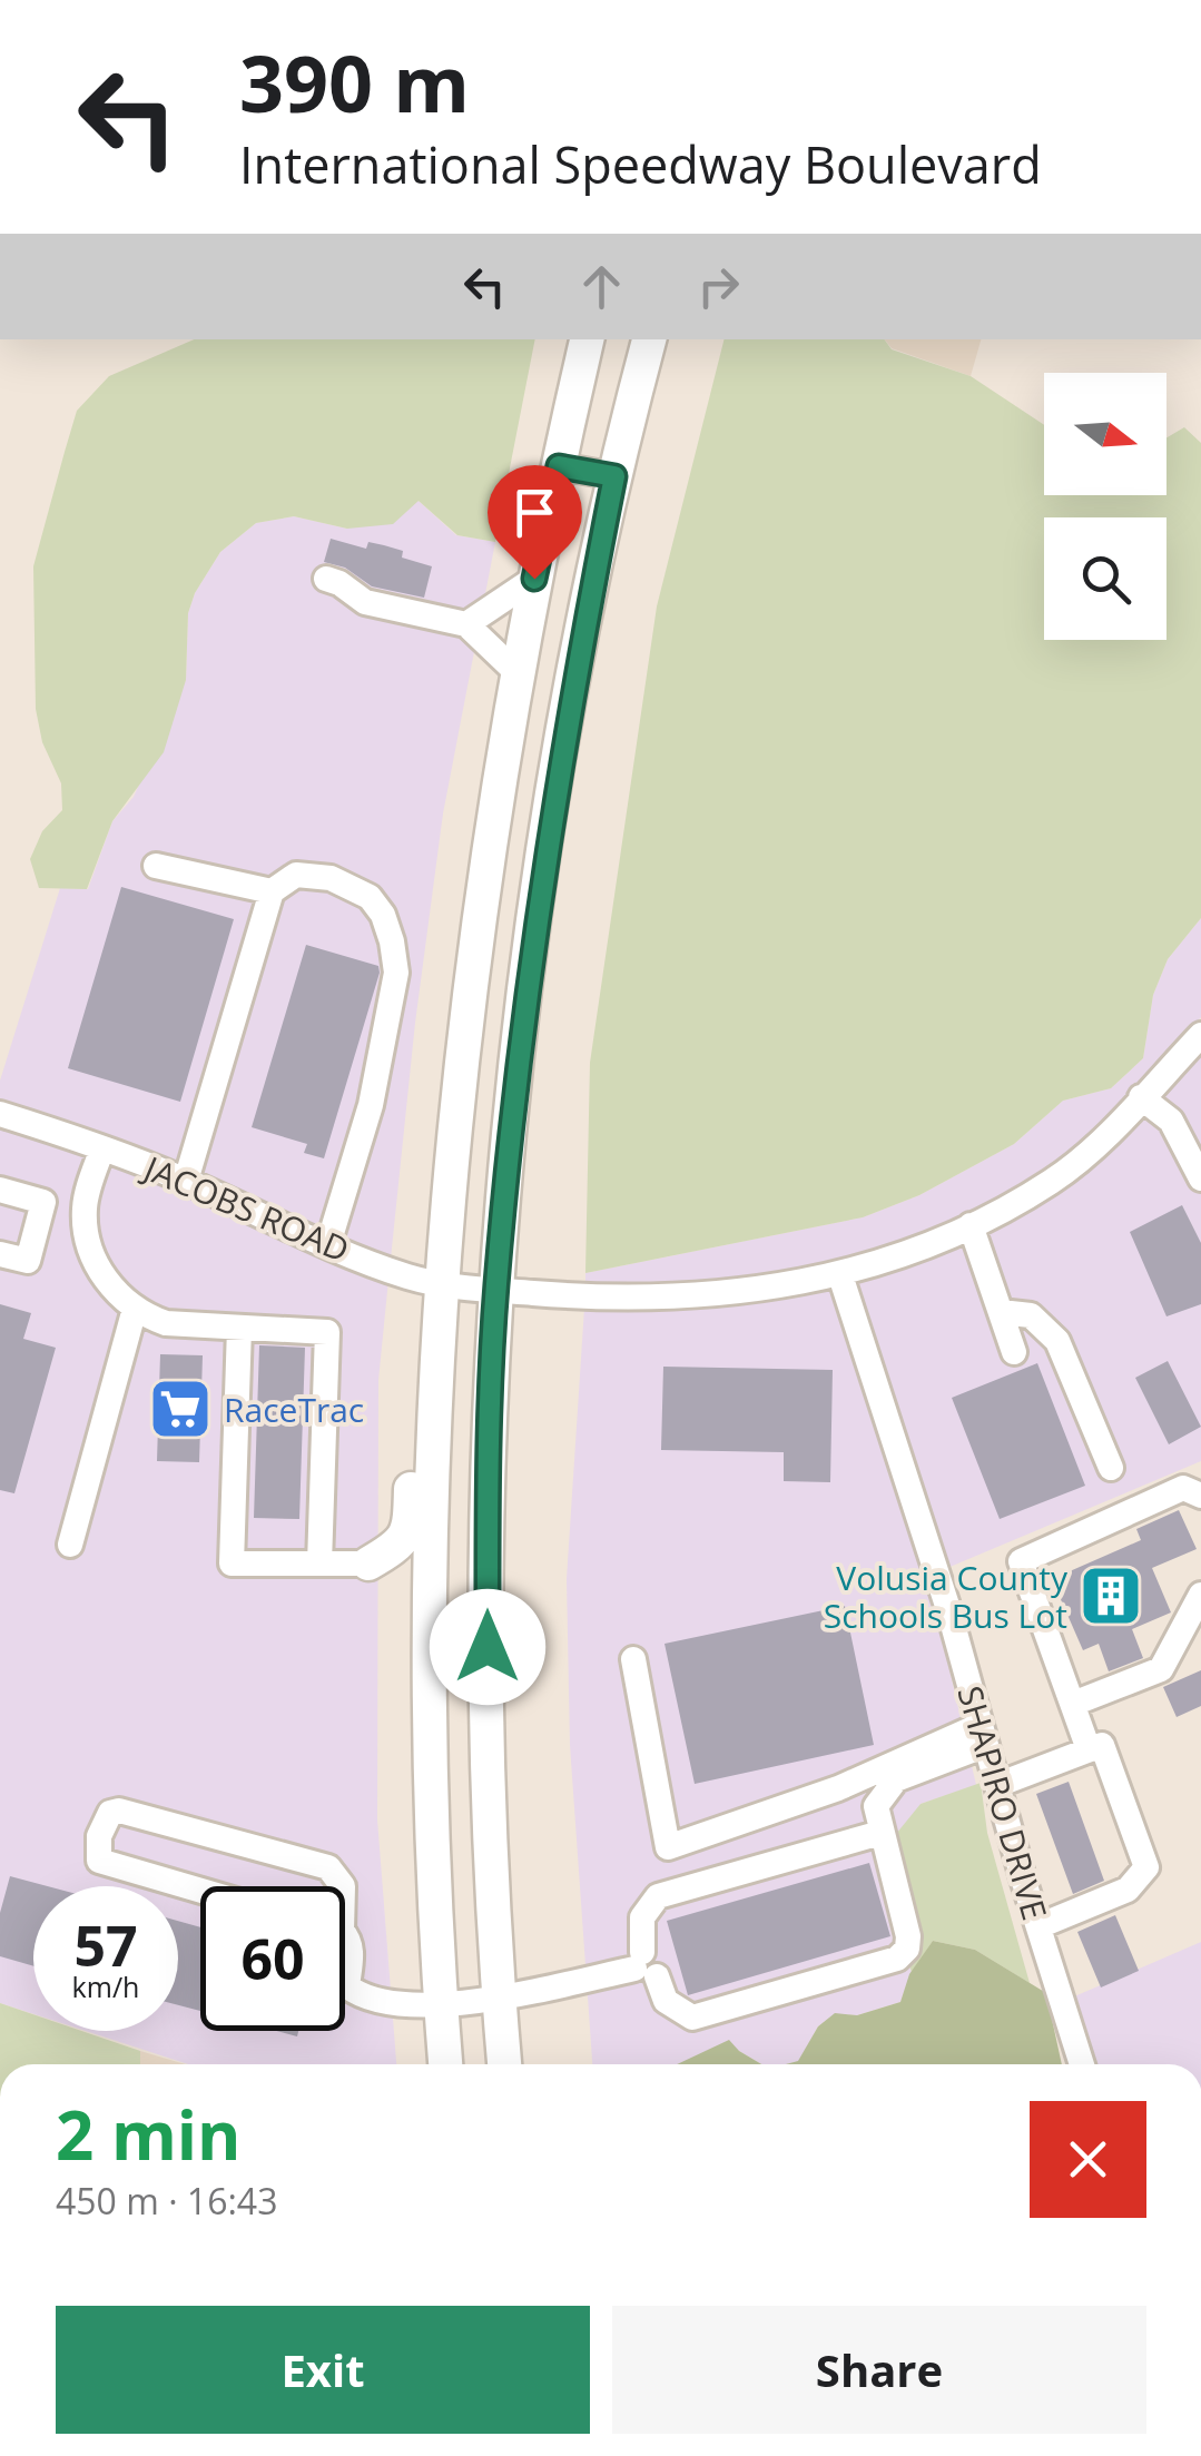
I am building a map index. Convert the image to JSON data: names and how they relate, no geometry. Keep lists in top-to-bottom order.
{
  "streets": {
    "street": ["JACOBS ROAD", "SHAPIRO DRIVE"]
  },
  "crossings": [
    ["JACOBS ROAD", "SHAPIRO DRIVE"]
  ],
  "places": {
    "supermarket": ["RaceTrac"],
    "building": ["Volusia County Schools Bus Lot"]
  },
  "north": "right",
  "page": {
    "turn": ["390 m", "International Speedway Boulevard"],
    "speed": "57 km/h",
    "limit": "60",
    "heading": ["2 min", "450 m · 16:43"],
    "buttons": ["Exit", "Share"]
  }
}
